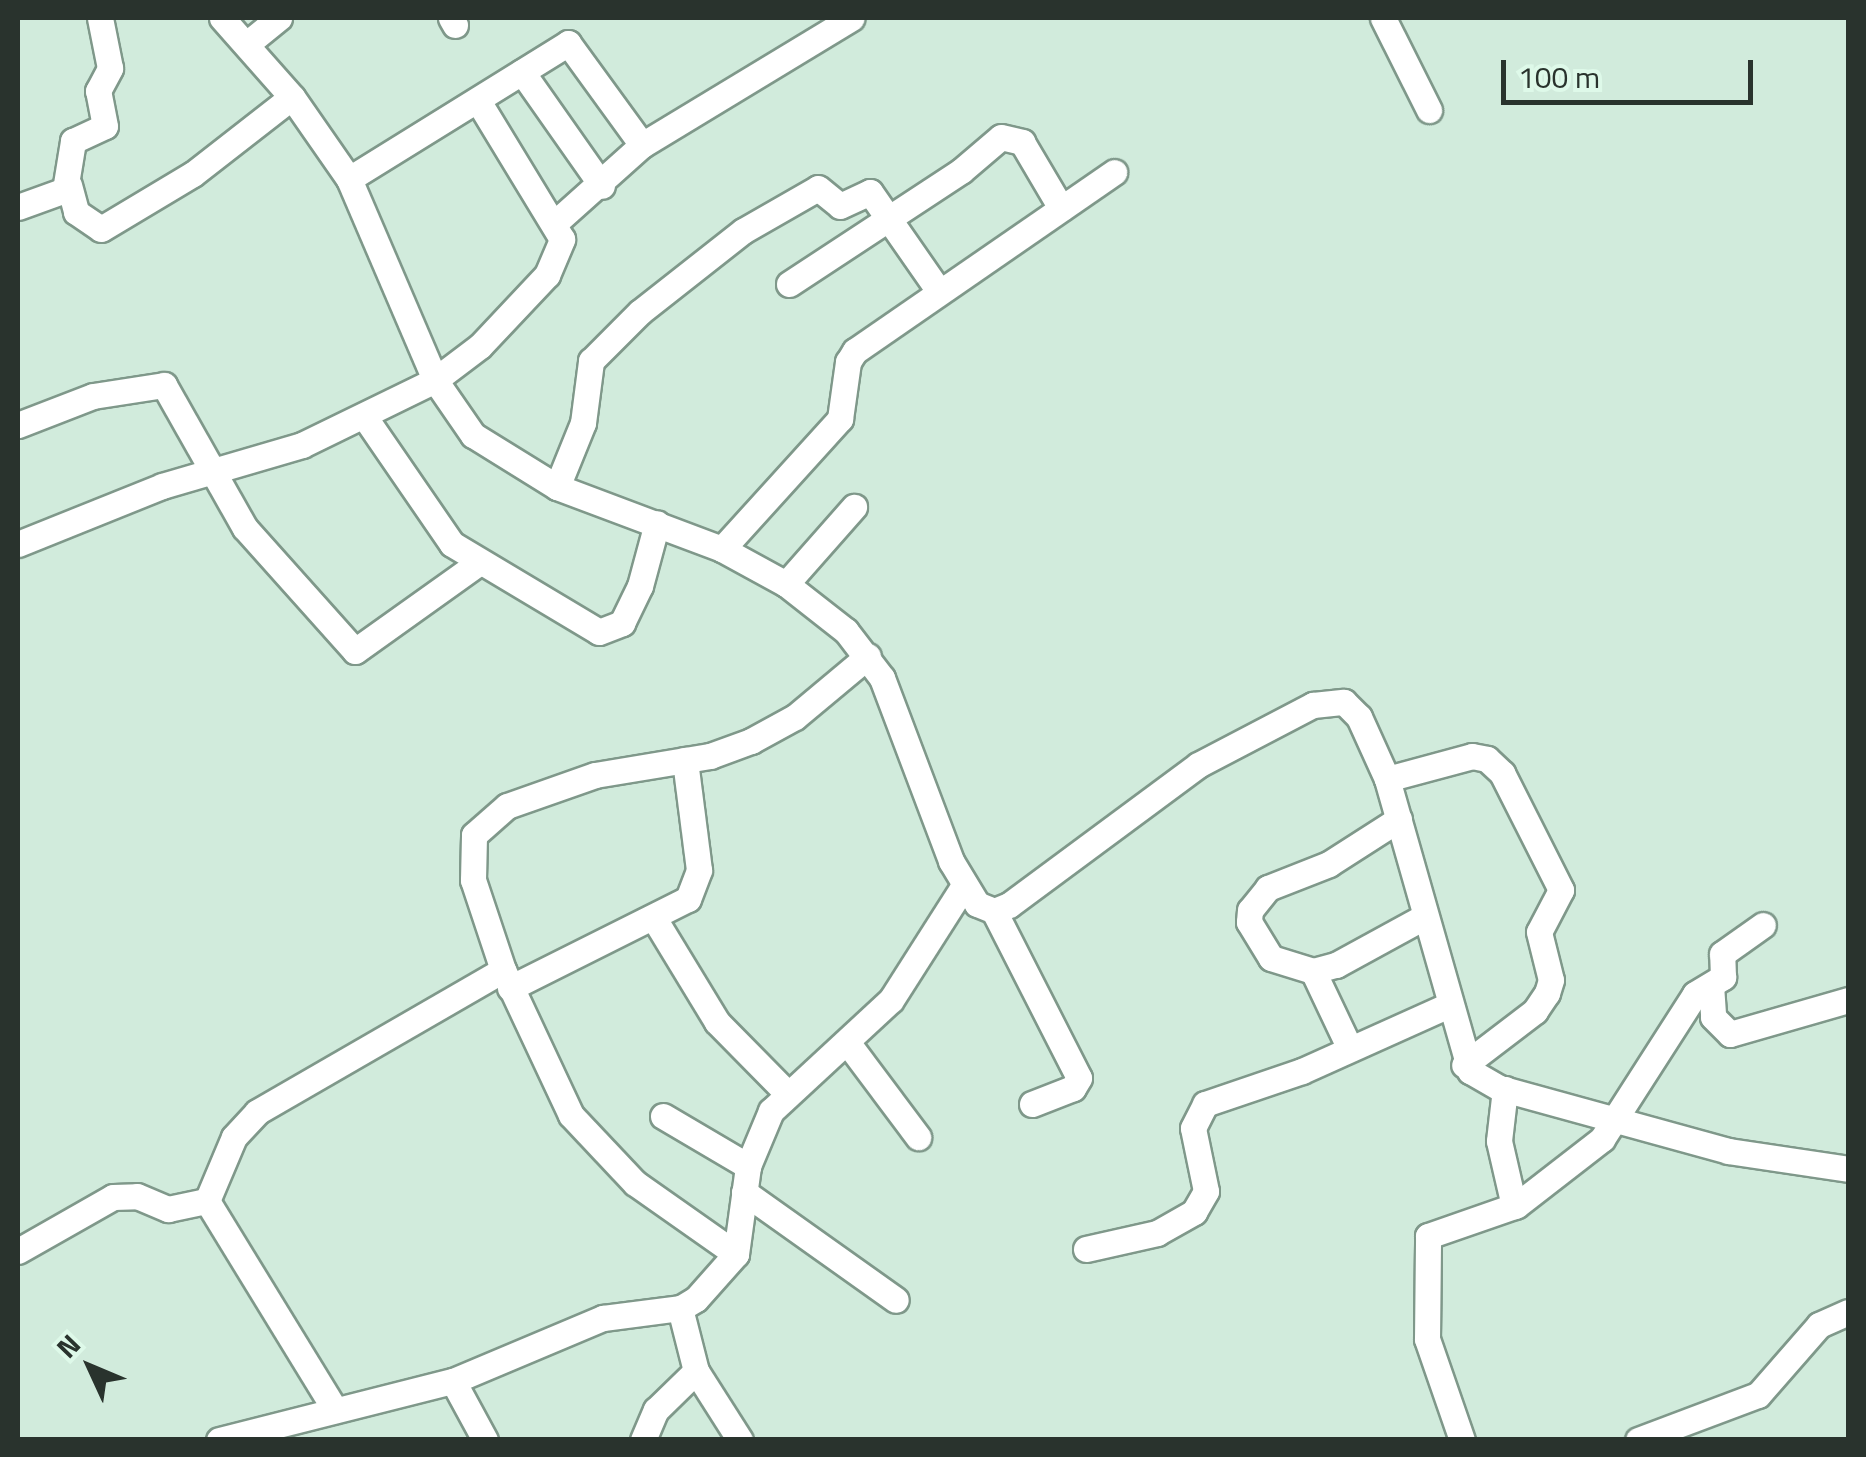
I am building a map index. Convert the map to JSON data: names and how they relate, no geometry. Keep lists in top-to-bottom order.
{
  "scale_bar": "100 m",
  "north": "top left"
}
